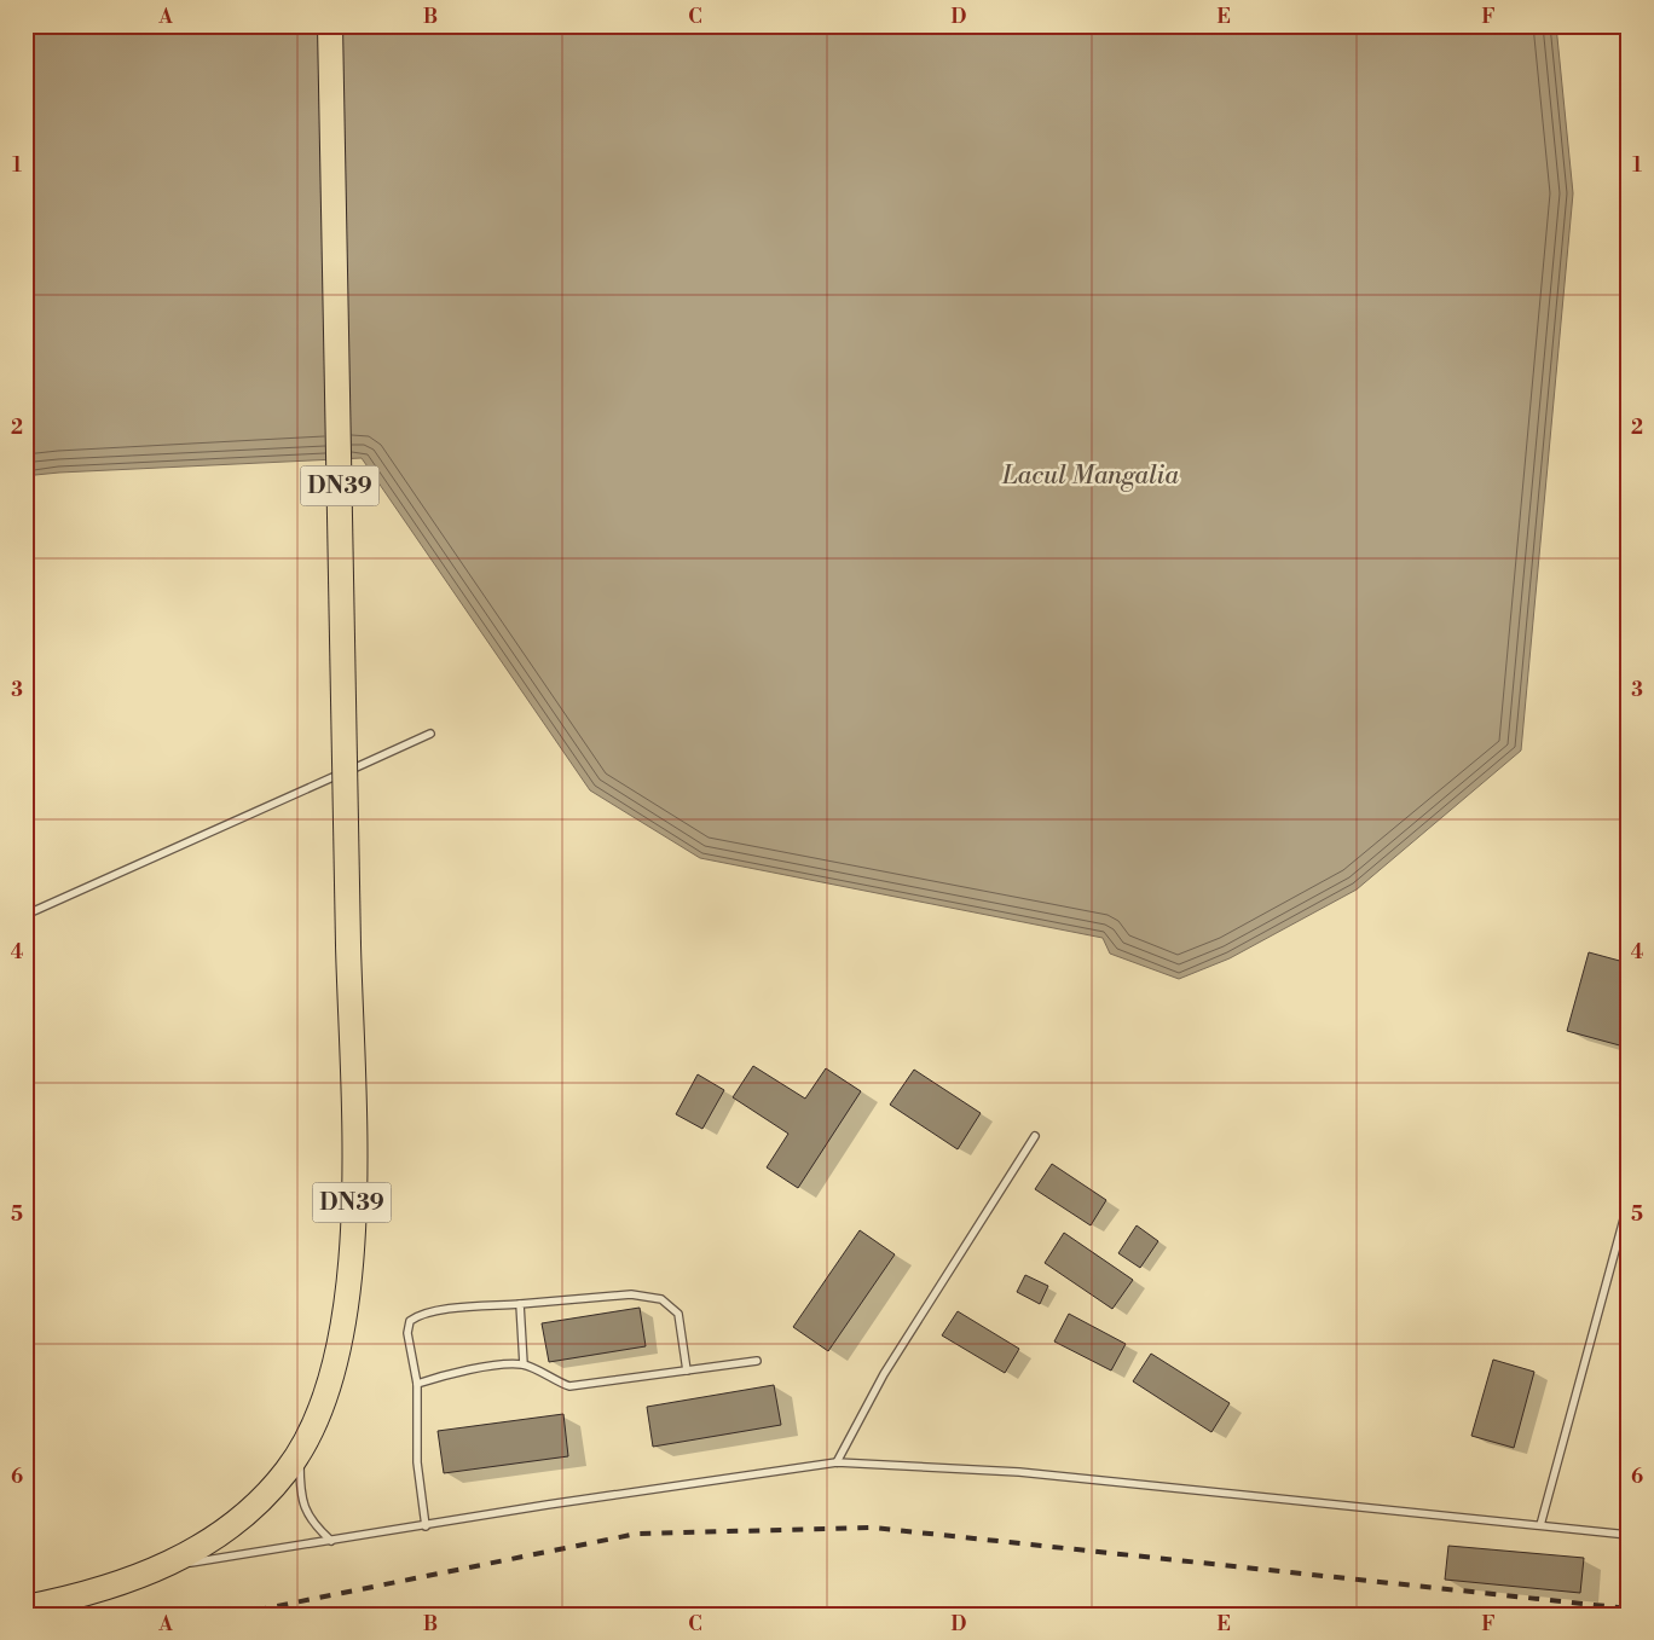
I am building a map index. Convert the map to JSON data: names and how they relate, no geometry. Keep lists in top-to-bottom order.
{
  "streets": {
    "highway": ["DN39"]
  },
  "water": ["Lacul Mangalia"],
  "grid": {
    "columns": [
      "A",
      "B",
      "C",
      "D",
      "E",
      "F"
    ],
    "rows": [
      "1",
      "2",
      "3",
      "4",
      "5",
      "6"
    ]
  }
}
